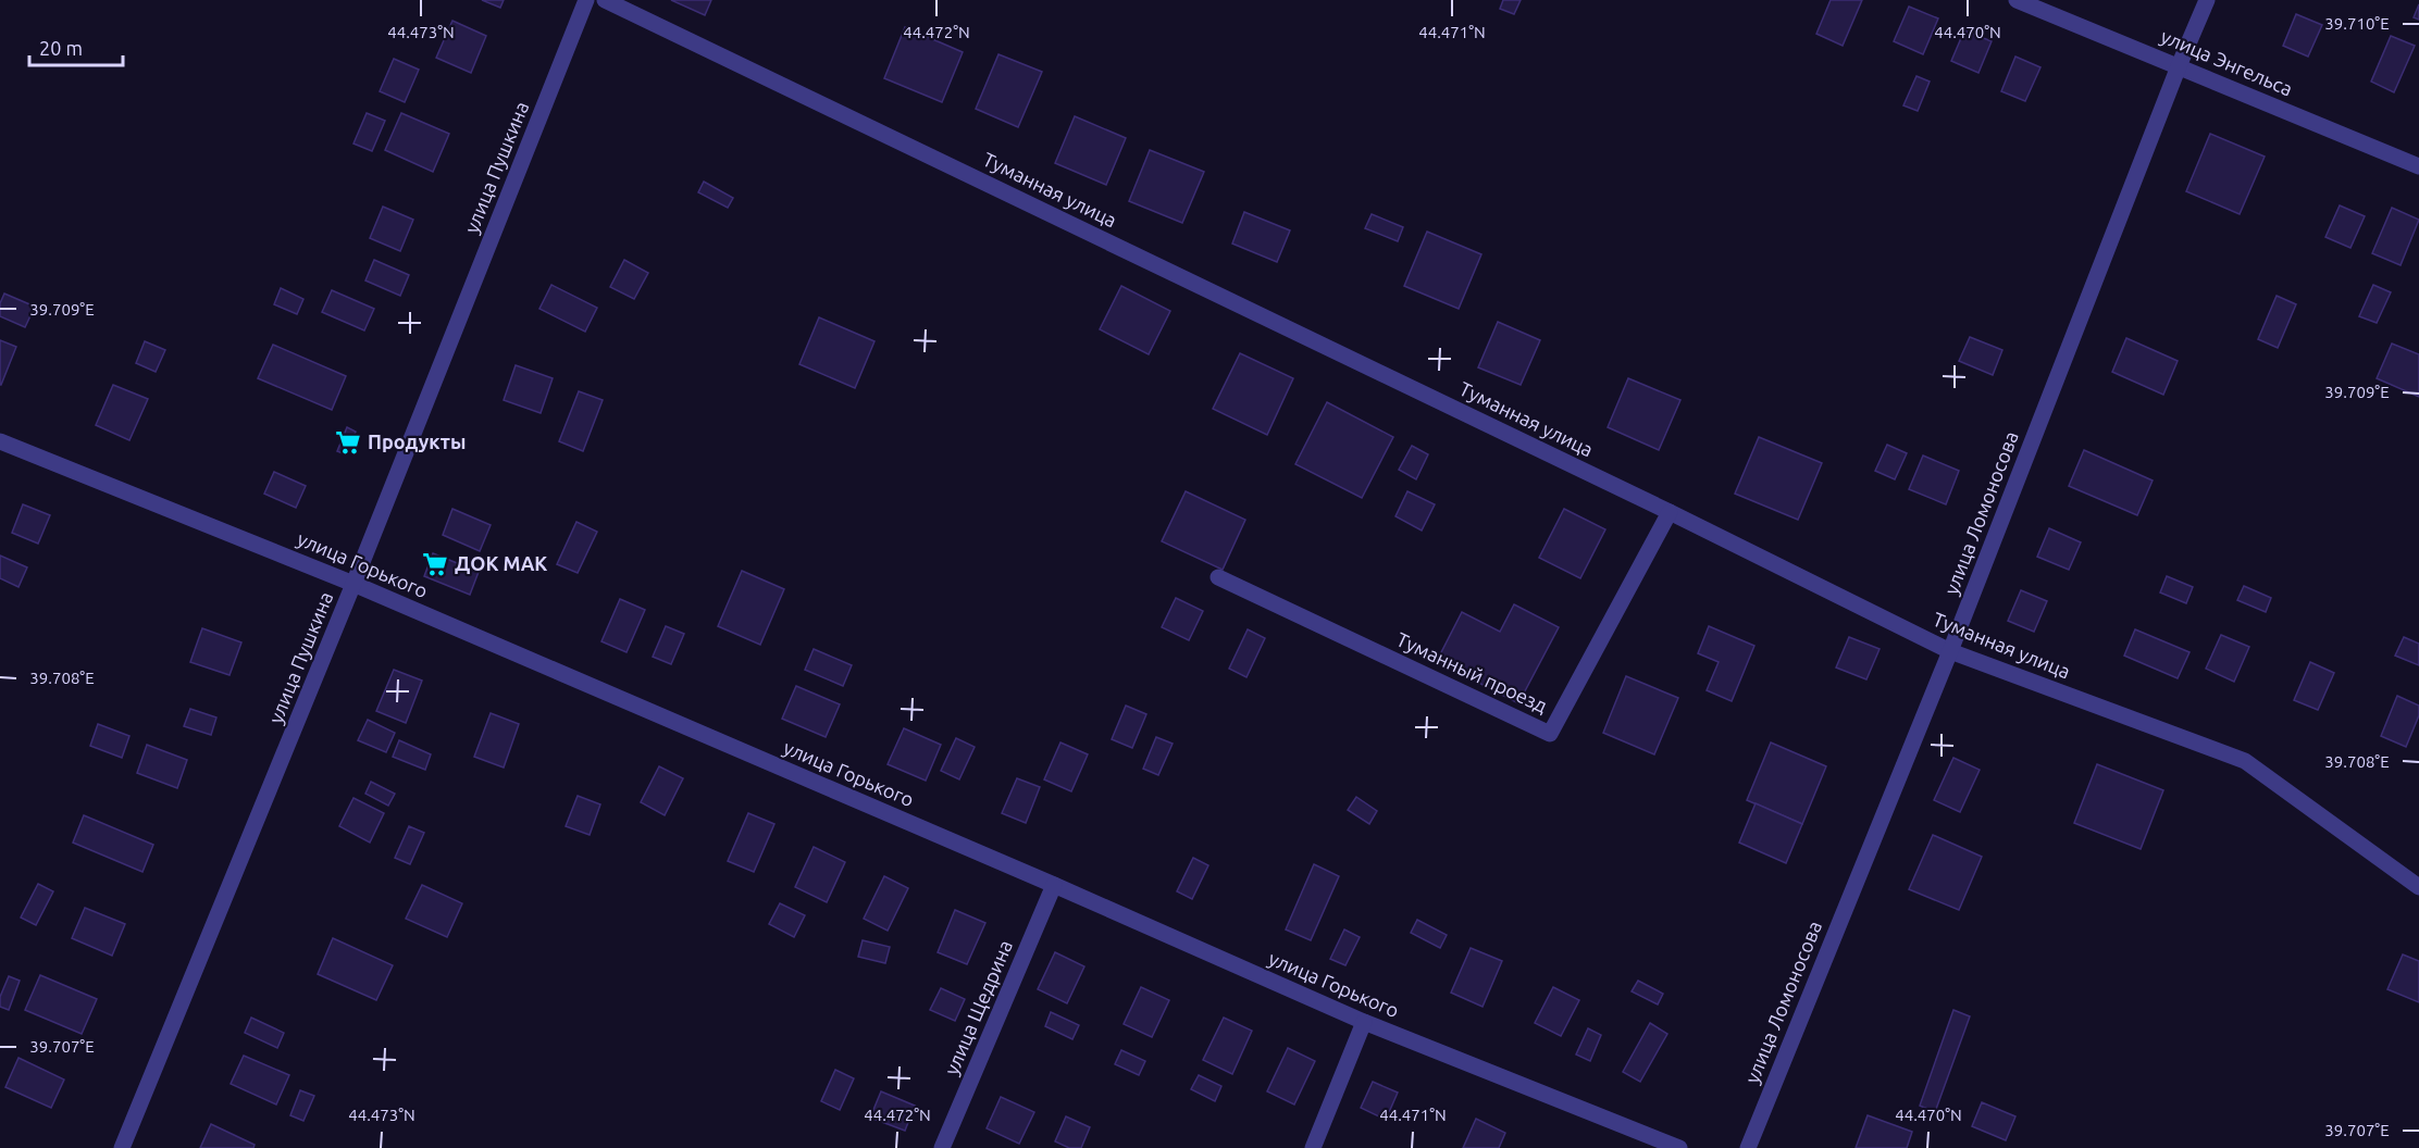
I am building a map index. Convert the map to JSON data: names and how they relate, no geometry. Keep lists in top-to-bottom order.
{
  "streets": {
    "street": [
      "улица Энгельса",
      "улица Пушкина",
      "Туманная улица",
      "улица Ломоносова",
      "улица Горького",
      "Туманный проезд",
      "улица Щедрина"
    ]
  },
  "crossings": [
    ["улица Энгельса", "улица Ломоносова"],
    ["улица Пушкина", "улица Горького"],
    ["Туманная улица", "улица Ломоносова"],
    ["Туманная улица", "Туманный проезд"],
    ["улица Горького", "улица Щедрина"]
  ],
  "places": {
    "supermarket": ["Продукты", "ДОК МАК"]
  },
  "scale_bar": "20 m",
  "coordinates": [
    "39.710°E",
    "44.473°N",
    "44.472°N",
    "44.471°N",
    "44.470°N",
    "39.709°E",
    "39.708°E",
    "39.707°E"
  ]
}
